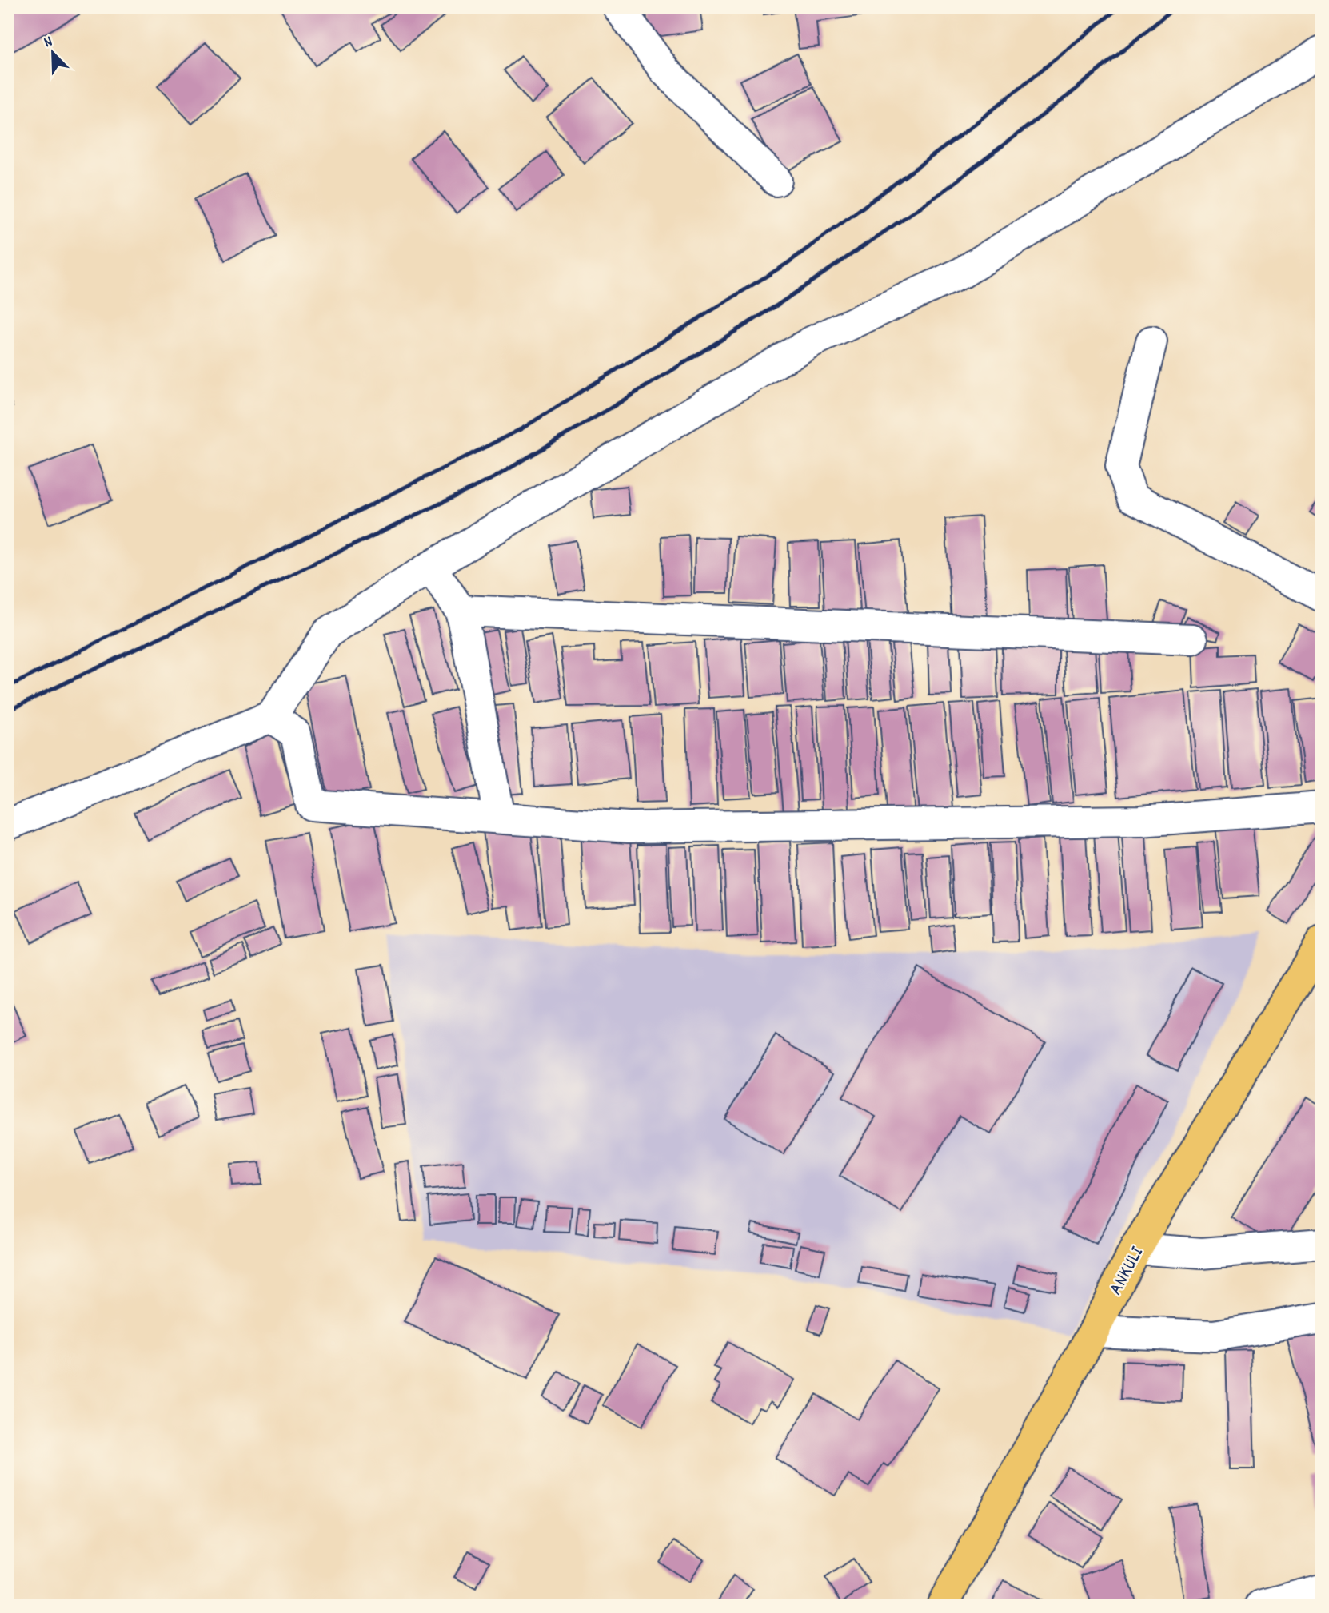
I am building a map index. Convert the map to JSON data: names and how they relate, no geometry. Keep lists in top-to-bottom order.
{
  "streets": {
    "main road": ["ANKULI"]
  },
  "north": "top left"
}
